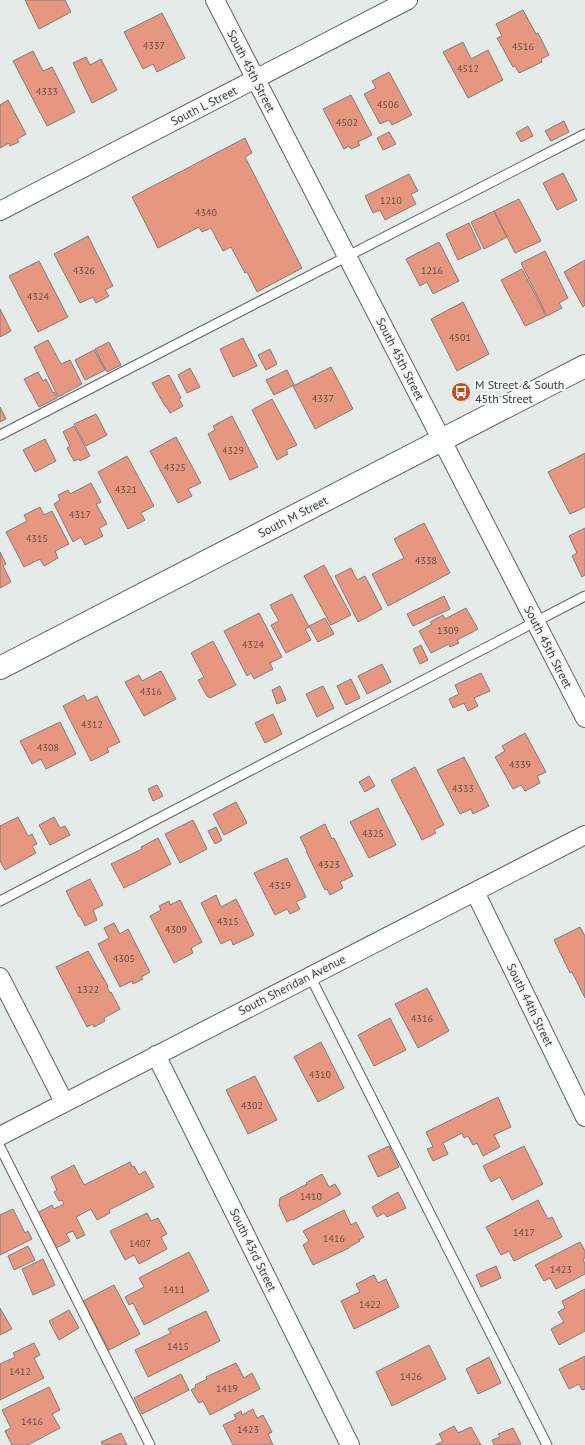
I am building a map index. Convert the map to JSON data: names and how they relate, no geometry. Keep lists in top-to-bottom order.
{
  "streets": {
    "street": [
      "South 45th Street",
      "South L Street",
      "South M Street",
      "South Sheridan Avenue",
      "South 44th Street",
      "South 43rd Street"
    ]
  },
  "crossings": [
    ["South 45th Street", "South L Street"],
    ["South 45th Street", "South M Street"],
    ["South Sheridan Avenue", "South 44th Street"],
    ["South Sheridan Avenue", "South 43rd Street"]
  ],
  "places": {
    "bus stop": ["M Street & South 45th Street"]
  },
  "house_numbers": [
    "4337",
    "4516",
    "4512",
    "4333",
    "4506",
    "4502",
    "1210",
    "4340",
    "4326",
    "1216",
    "4324",
    "4501",
    "4337",
    "4329",
    "4325",
    "4321",
    "4317",
    "4315",
    "4338",
    "1309",
    "4324",
    "4316",
    "4312",
    "4308",
    "4339",
    "4333",
    "4325",
    "4323",
    "4319",
    "4315",
    "4309",
    "4305",
    "1322",
    "4316",
    "4310",
    "4302",
    "1410",
    "1417",
    "1416",
    "1407",
    "1423",
    "1411",
    "1422",
    "1415",
    "1412",
    "1426",
    "1419",
    "1416",
    "1423"
  ]
}
